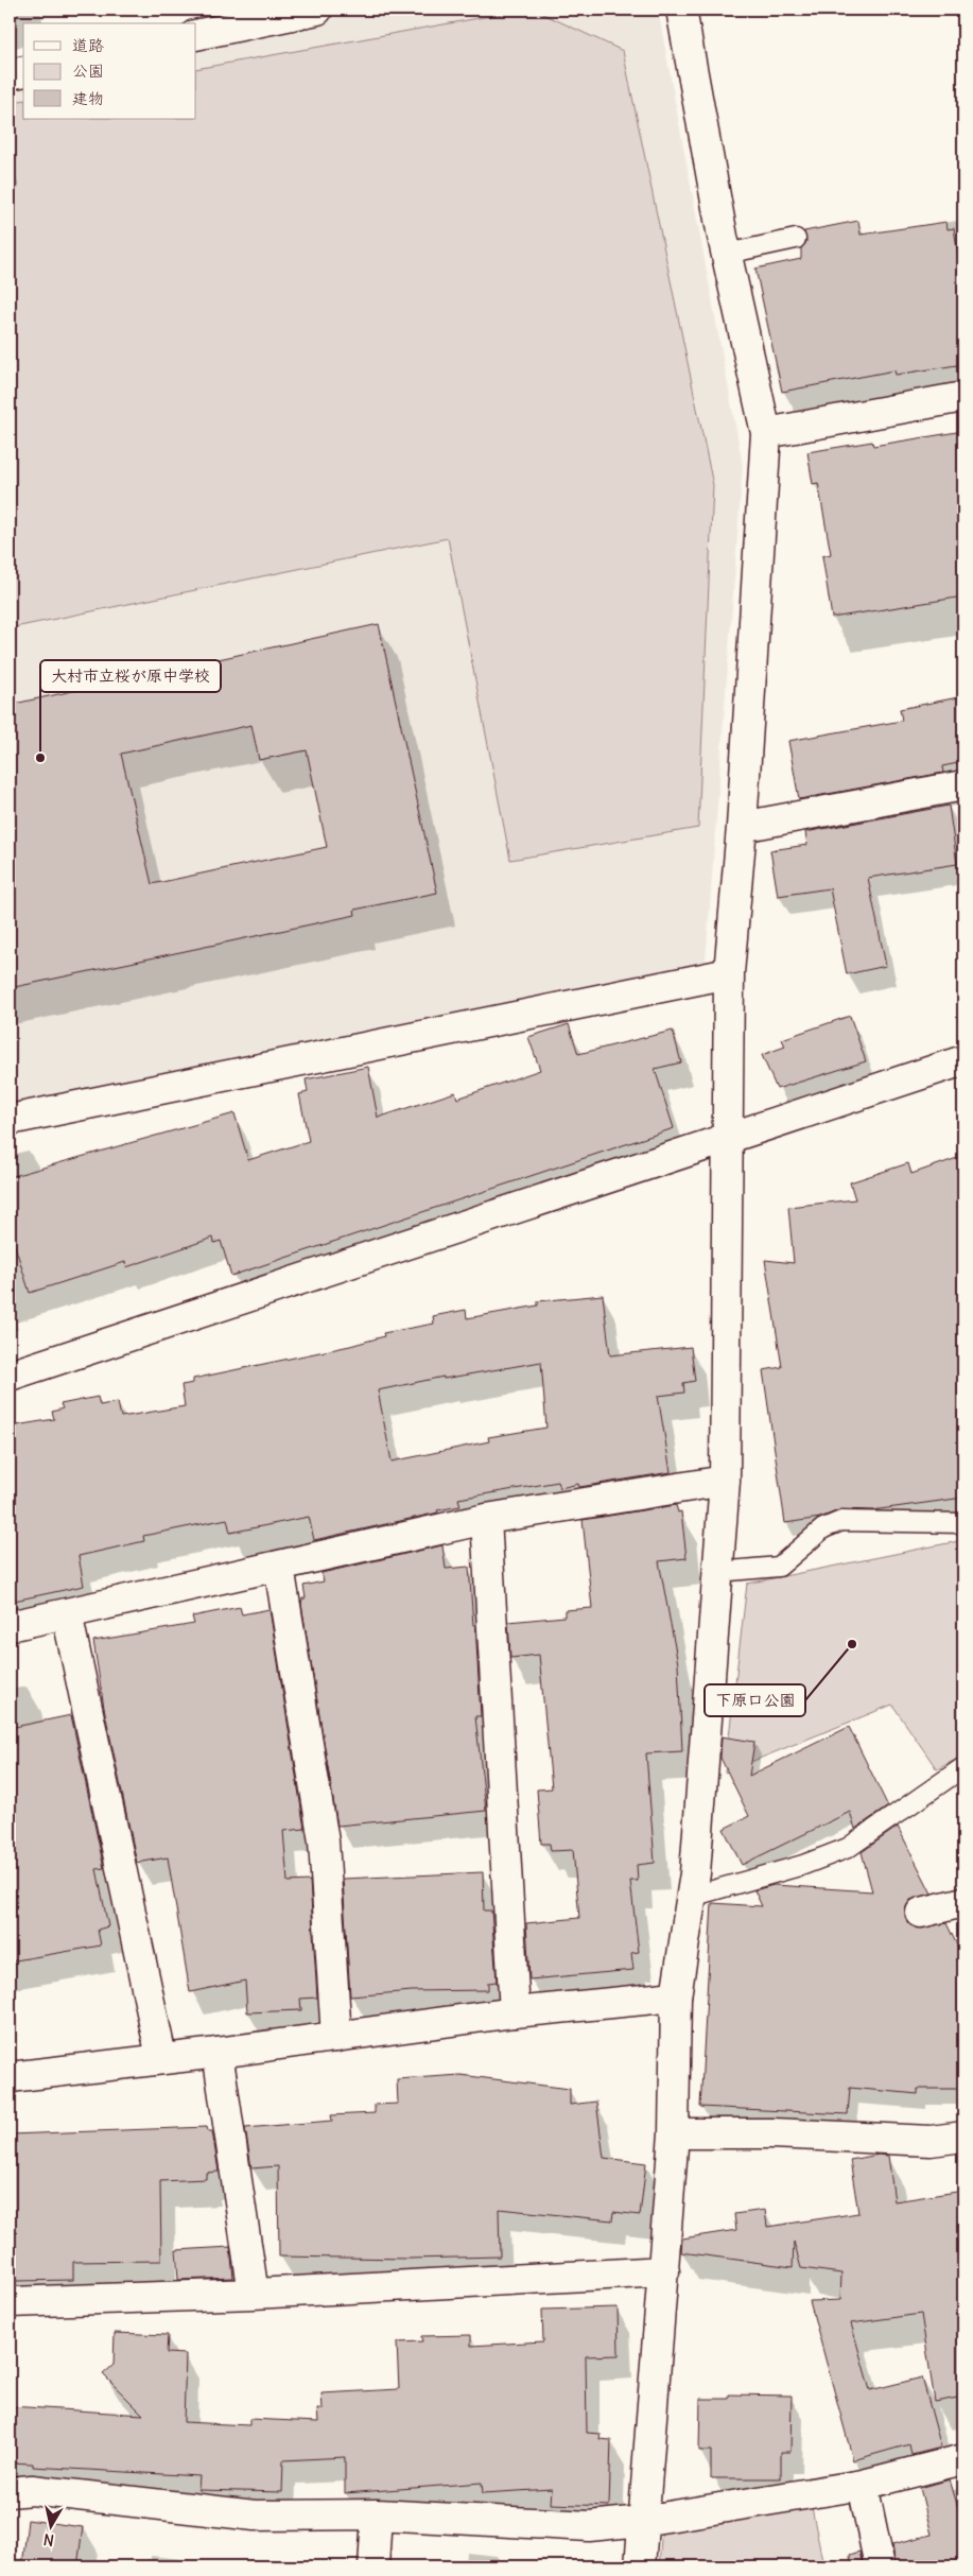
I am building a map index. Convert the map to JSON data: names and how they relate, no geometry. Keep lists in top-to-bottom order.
{
  "places": ["大村市立桜が原中学校", "下原口公園"],
  "legend": ["道路", "公園", "建物"],
  "north": "bottom"
}
